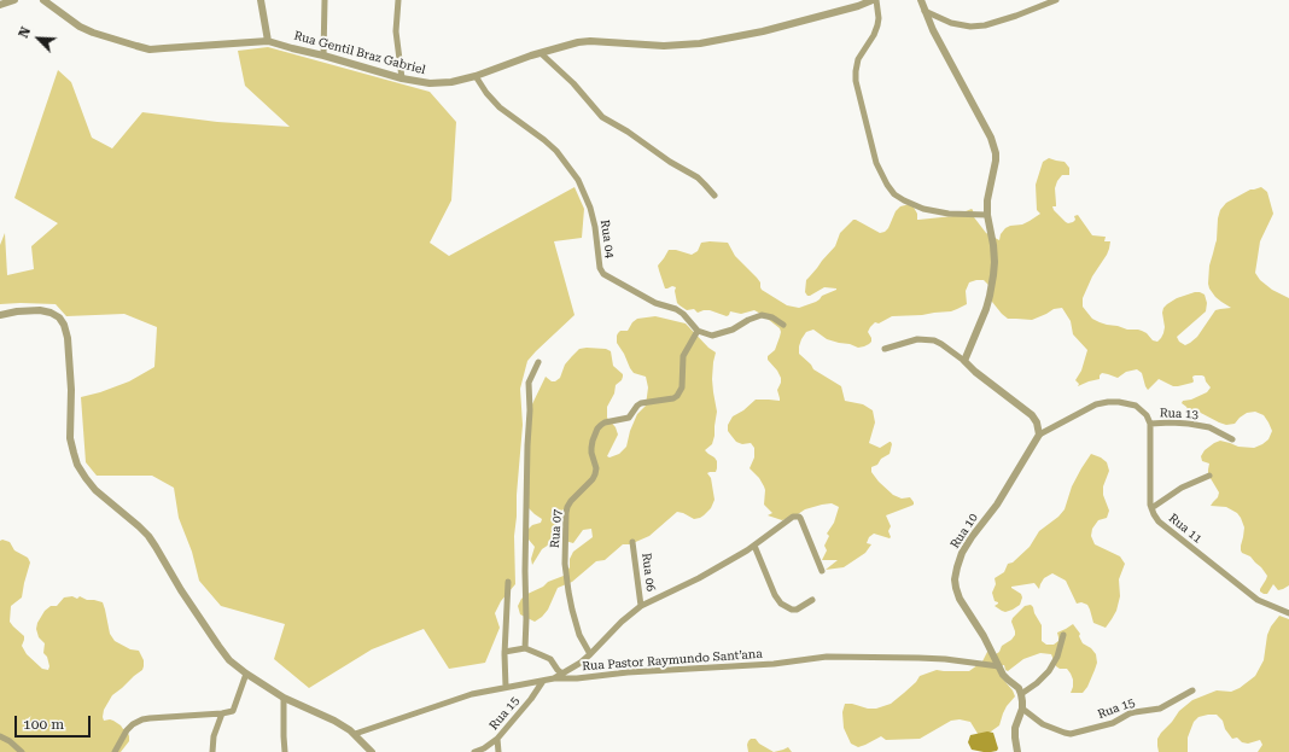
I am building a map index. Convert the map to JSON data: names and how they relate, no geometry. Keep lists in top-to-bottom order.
{
  "streets": {
    "street": [
      "Rua Gentil Braz Gabriel",
      "Rua 04",
      "Rua 13",
      "Rua 07",
      "Rua 11",
      "Rua 10",
      "Rua 06",
      "Rua Pastor Raymundo Sant’ana",
      "Rua 15"
    ]
  },
  "crossings": [
    ["Rua Gentil Braz Gabriel", "Rua 04"],
    ["Rua 04", "Rua 07"],
    ["Rua 10", "Rua Pastor Raymundo Sant’ana"],
    ["Rua Pastor Raymundo Sant’ana", "Rua 15"]
  ],
  "scale_bar": "100 m",
  "north": "top left"
}
